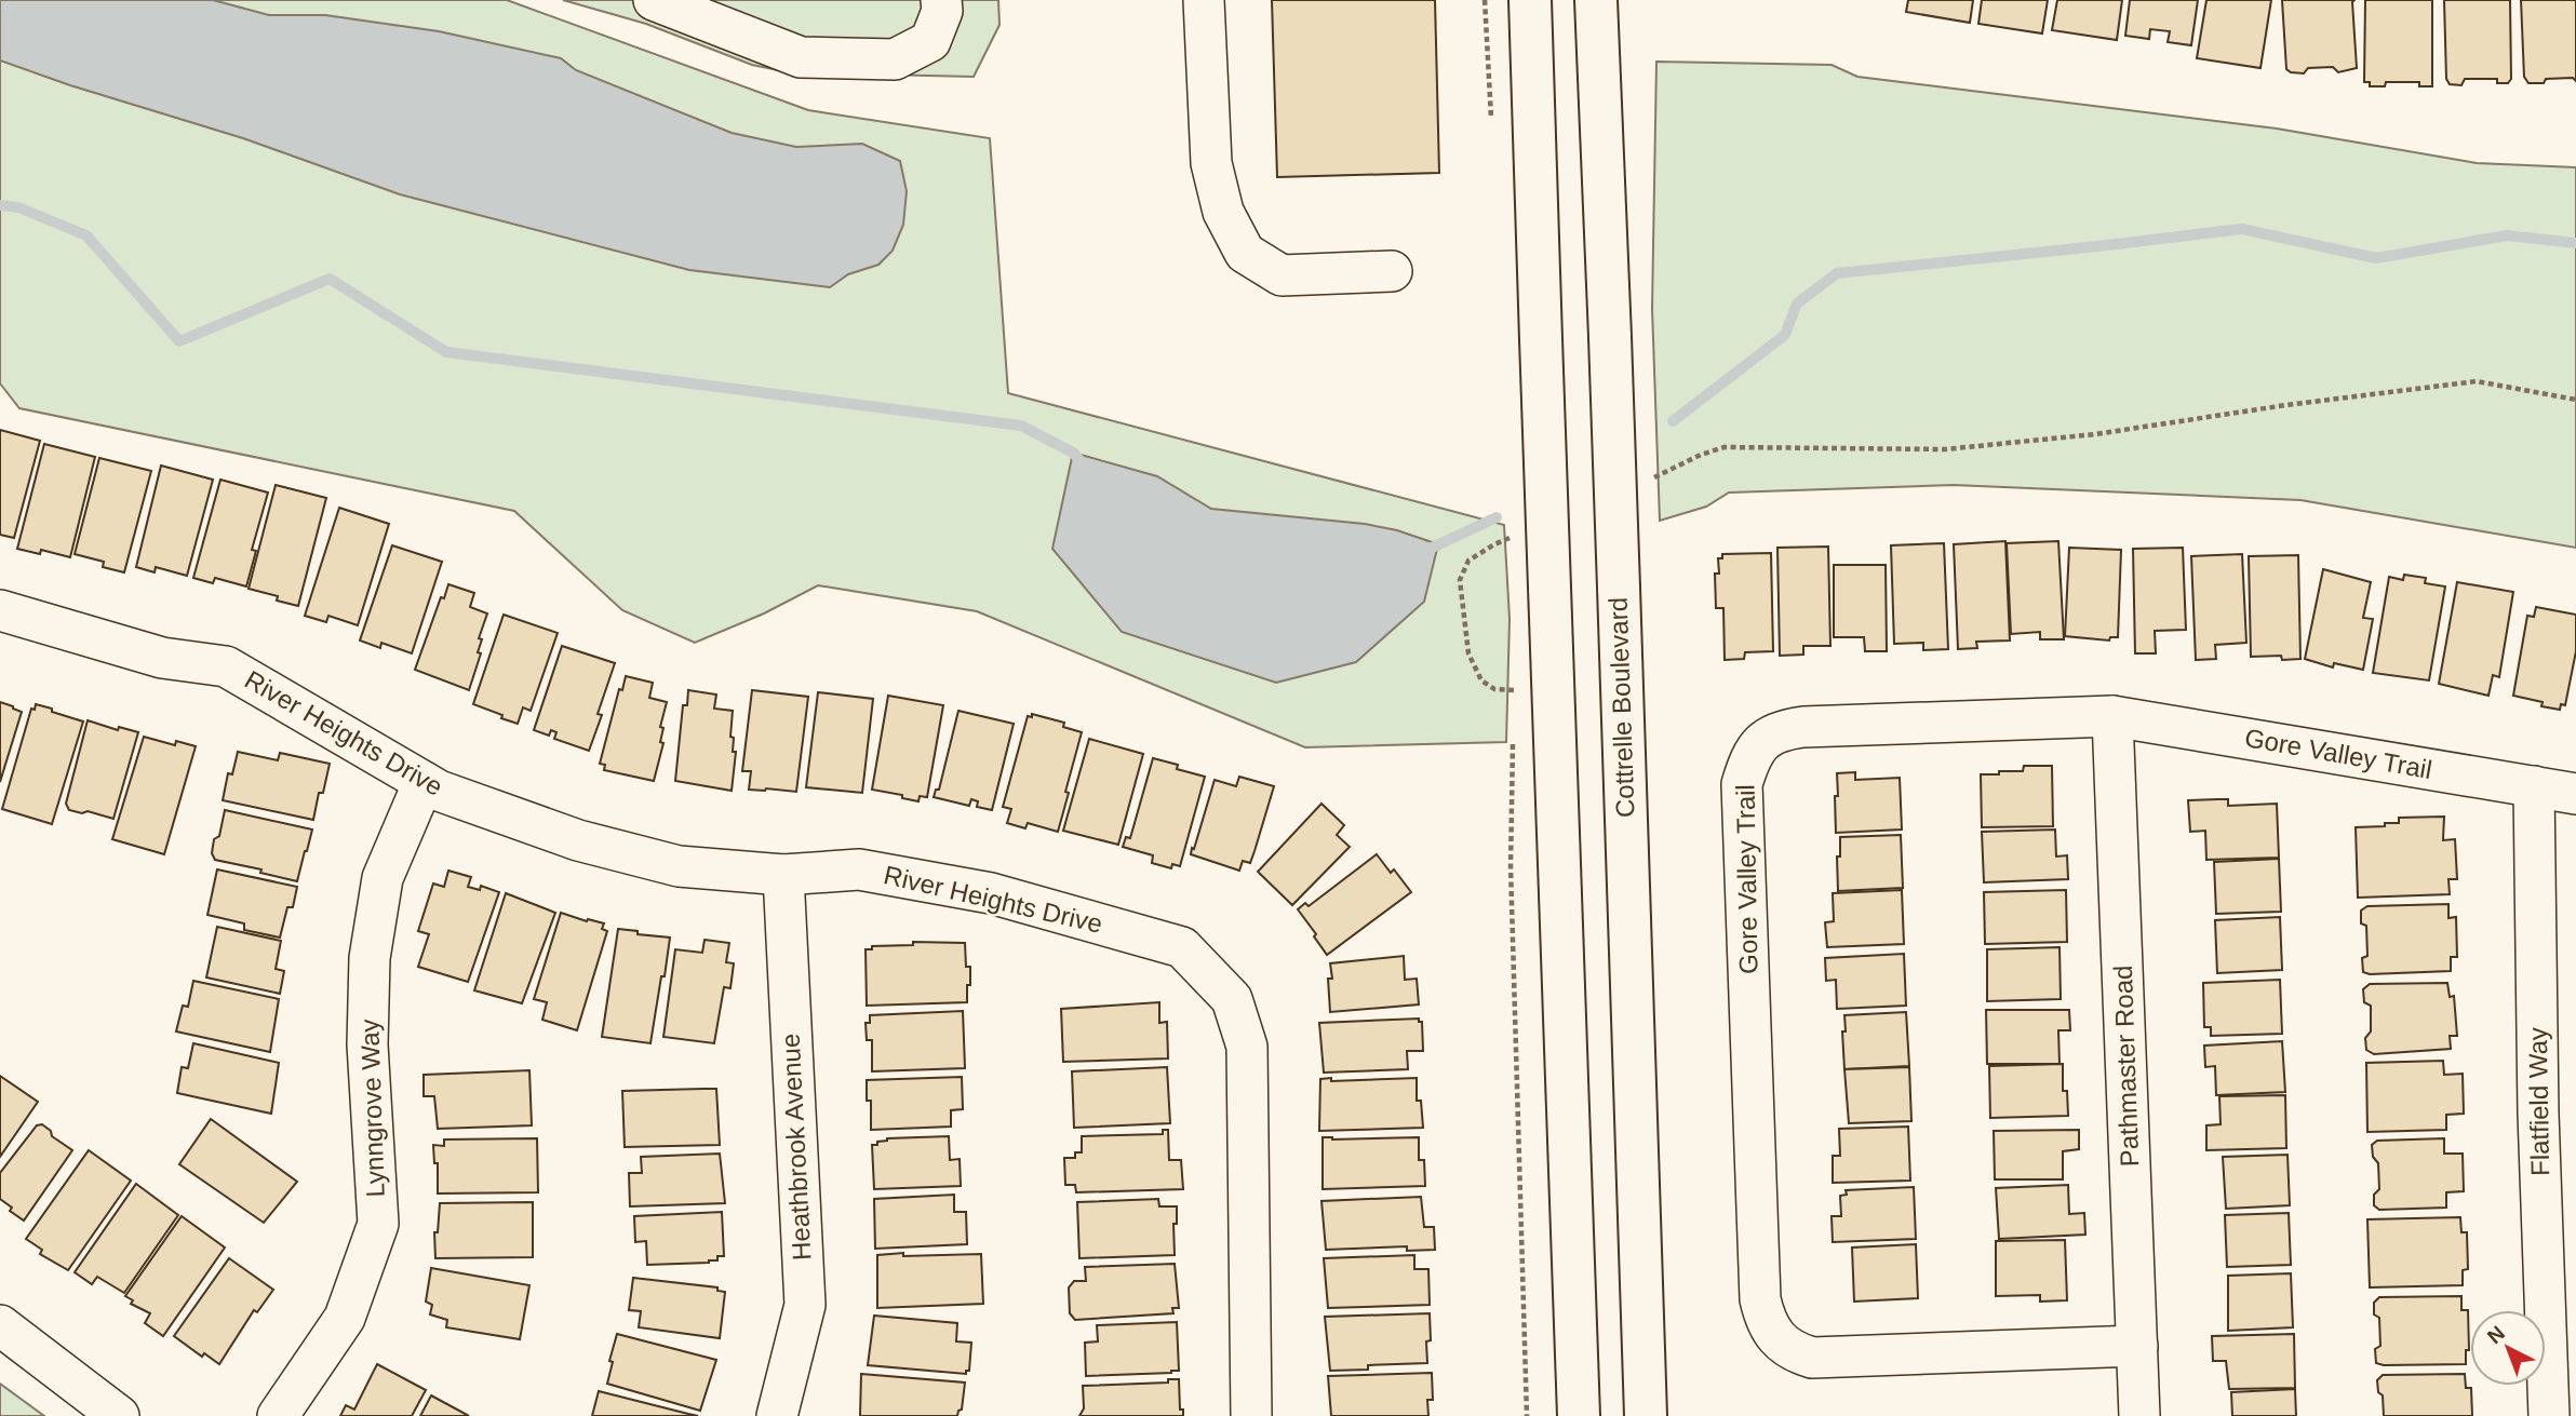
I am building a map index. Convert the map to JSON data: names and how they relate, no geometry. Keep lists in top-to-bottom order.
{
  "streets": {
    "main road": ["Cottrelle Boulevard"],
    "street": [
      "River Heights Drive",
      "Gore Valley Trail",
      "Pathmaster Road",
      "Flatfield Way",
      "Lynngrove Way",
      "Heathbrook Avenue"
    ]
  },
  "crossings": [
    ["River Heights Drive", "Lynngrove Way"],
    ["River Heights Drive", "Heathbrook Avenue"],
    ["Gore Valley Trail", "Pathmaster Road"],
    ["Gore Valley Trail", "Flatfield Way"]
  ],
  "north": "top left"
}
